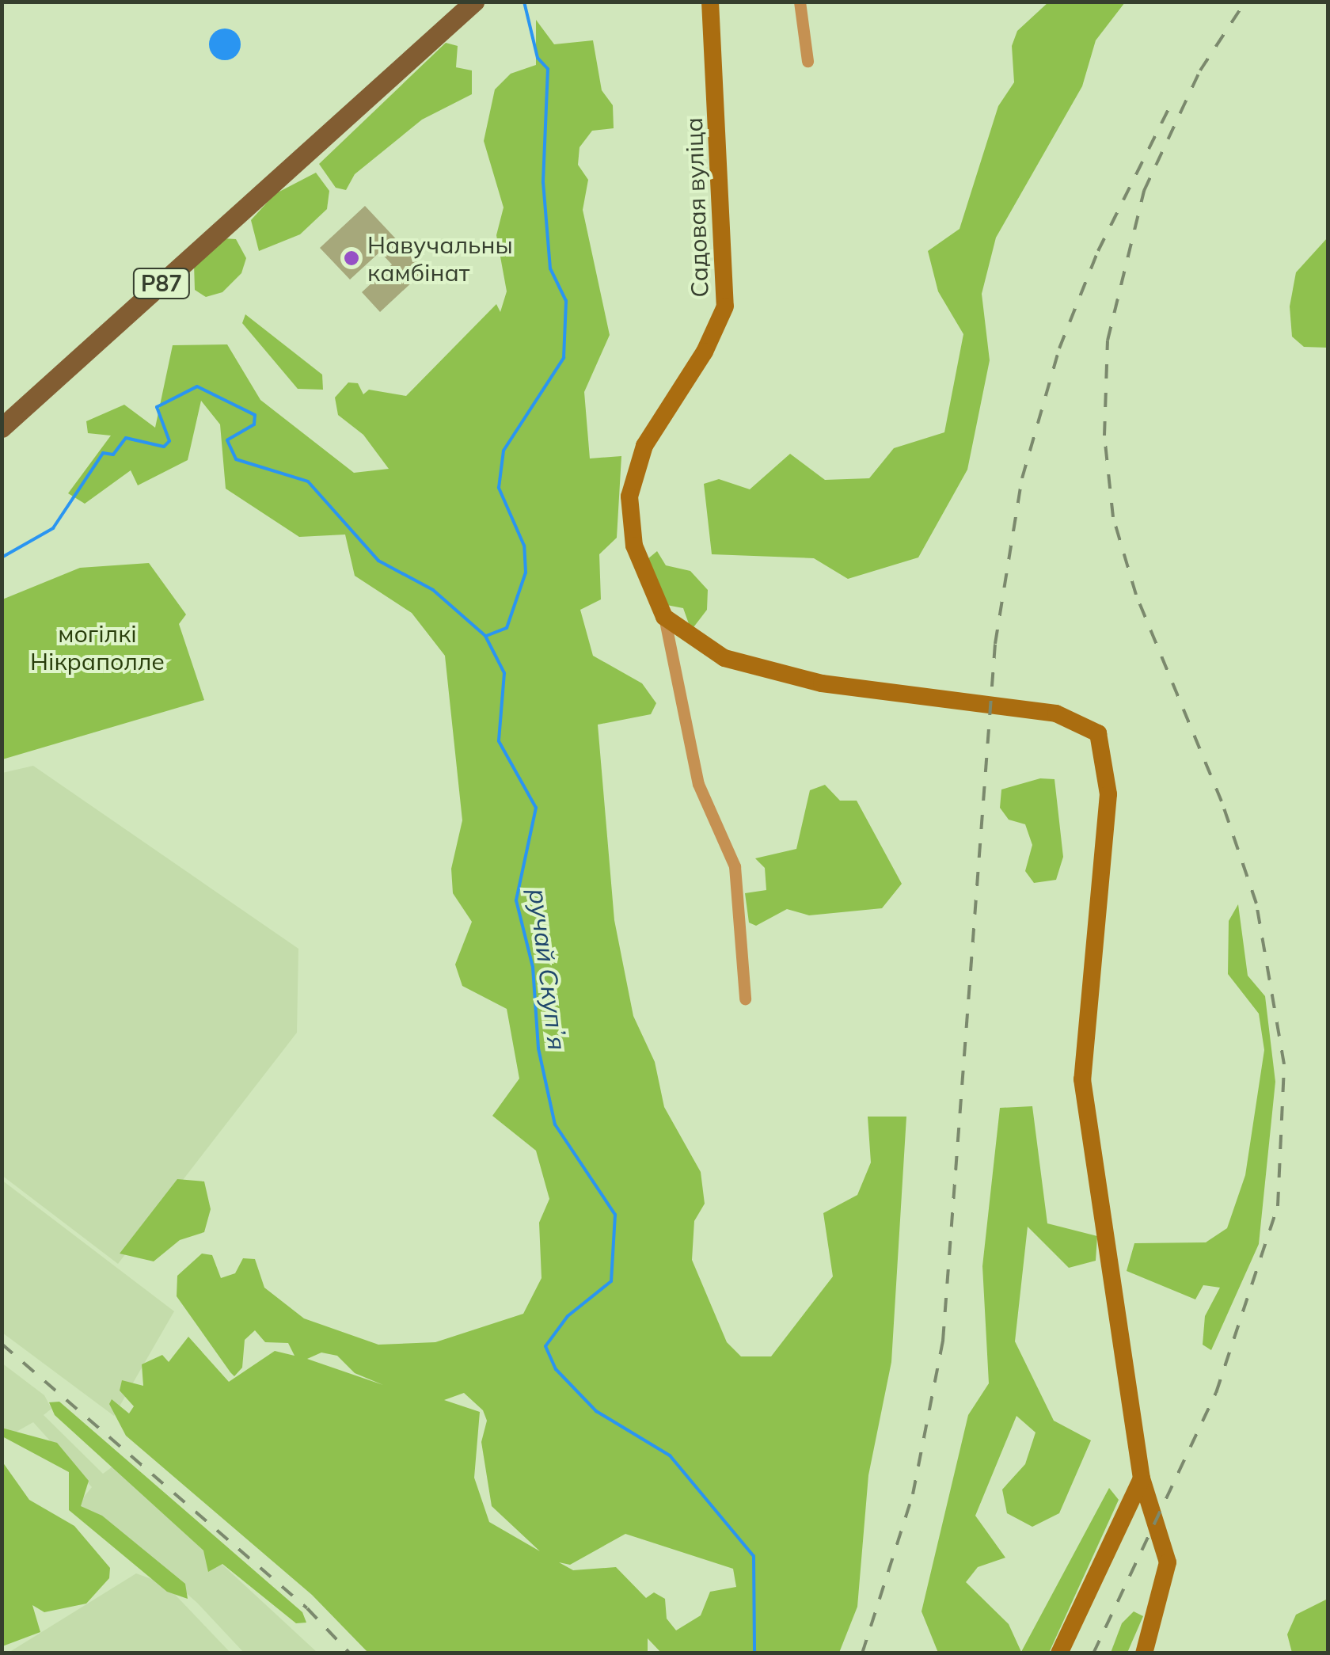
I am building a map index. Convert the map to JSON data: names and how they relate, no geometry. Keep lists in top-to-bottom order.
{
  "streets": {
    "main road": ["Р87"],
    "street": ["Садовая вуліца"]
  },
  "water": ["ручай Скупʼя"],
  "parks": ["могілкі Нікраполле"],
  "places": ["Навучальны камбінат"]
}
